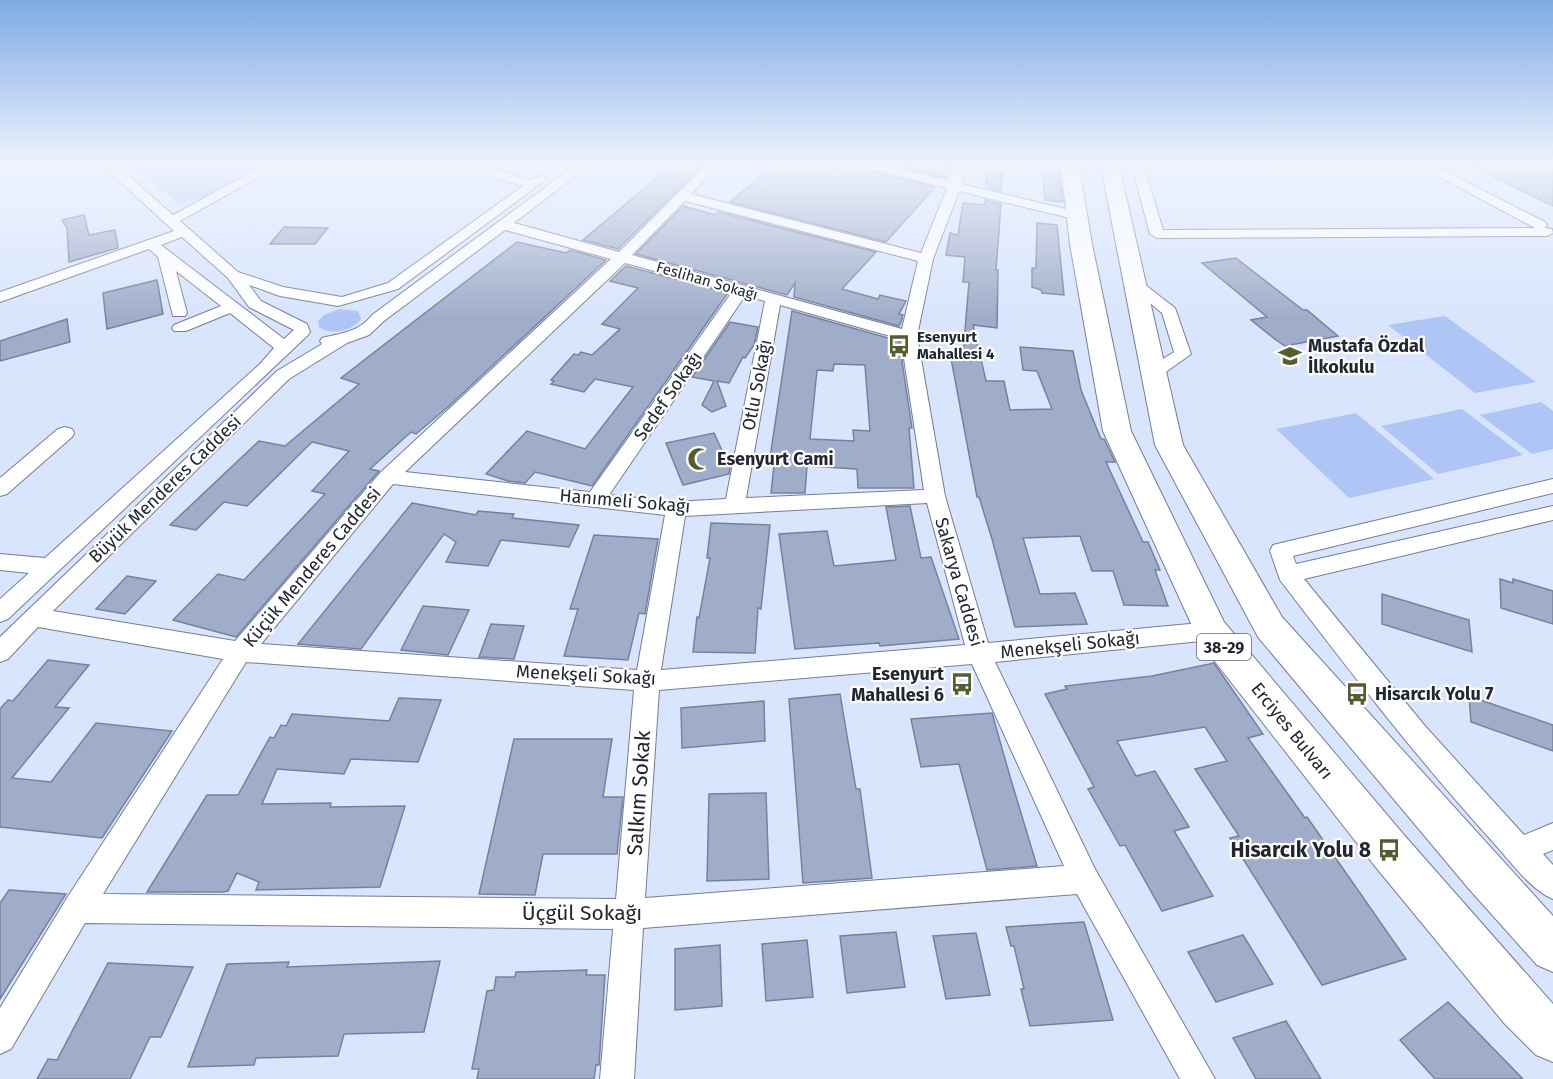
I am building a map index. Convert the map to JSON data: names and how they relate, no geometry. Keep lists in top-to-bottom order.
{
  "streets": {
    "highway": ["38-29", "Erciyes Bulvarı"],
    "street": [
      "Feslihan Sokağı",
      "Otlu Sokağı",
      "Sedef Sokağı",
      "Büyük Menderes Caddesi",
      "Hanımeli Sokağı",
      "Küçük Menderes Caddesi",
      "Sakarya Caddesi",
      "Menekşeli Sokağı",
      "Salkım Sokak",
      "Üçgül Sokağı"
    ]
  },
  "crossings": [
    ["Feslihan Sokağı", "Otlu Sokağı"],
    ["Feslihan Sokağı", "Sedef Sokağı"],
    ["Feslihan Sokağı", "Küçük Menderes Caddesi"],
    ["Feslihan Sokağı", "Sakarya Caddesi"],
    ["Otlu Sokağı", "Hanımeli Sokağı"],
    ["Sedef Sokağı", "Hanımeli Sokağı"],
    ["Büyük Menderes Caddesi", "Menekşeli Sokağı"],
    ["Hanımeli Sokağı", "Küçük Menderes Caddesi"],
    ["Hanımeli Sokağı", "Sakarya Caddesi"],
    ["Hanımeli Sokağı", "Salkım Sokak"],
    ["Küçük Menderes Caddesi", "Menekşeli Sokağı"],
    ["Küçük Menderes Caddesi", "Üçgül Sokağı"],
    ["Sakarya Caddesi", "Menekşeli Sokağı"],
    ["Sakarya Caddesi", "Üçgül Sokağı"],
    ["Menekşeli Sokağı", "Erciyes Bulvarı"],
    ["Menekşeli Sokağı", "Salkım Sokak"],
    ["Salkım Sokak", "Üçgül Sokağı"]
  ],
  "places": {
    "bus stop": [
      "Esenyurt Mahallesi 4",
      "Esenyurt Mahallesi 6",
      "Hisarcık Yolu 7",
      "Hisarcık Yolu 8"
    ],
    "school or university": ["Mustafa Özdal İlkokulu"],
    "mosque": ["Esenyurt Cami"]
  }
}
